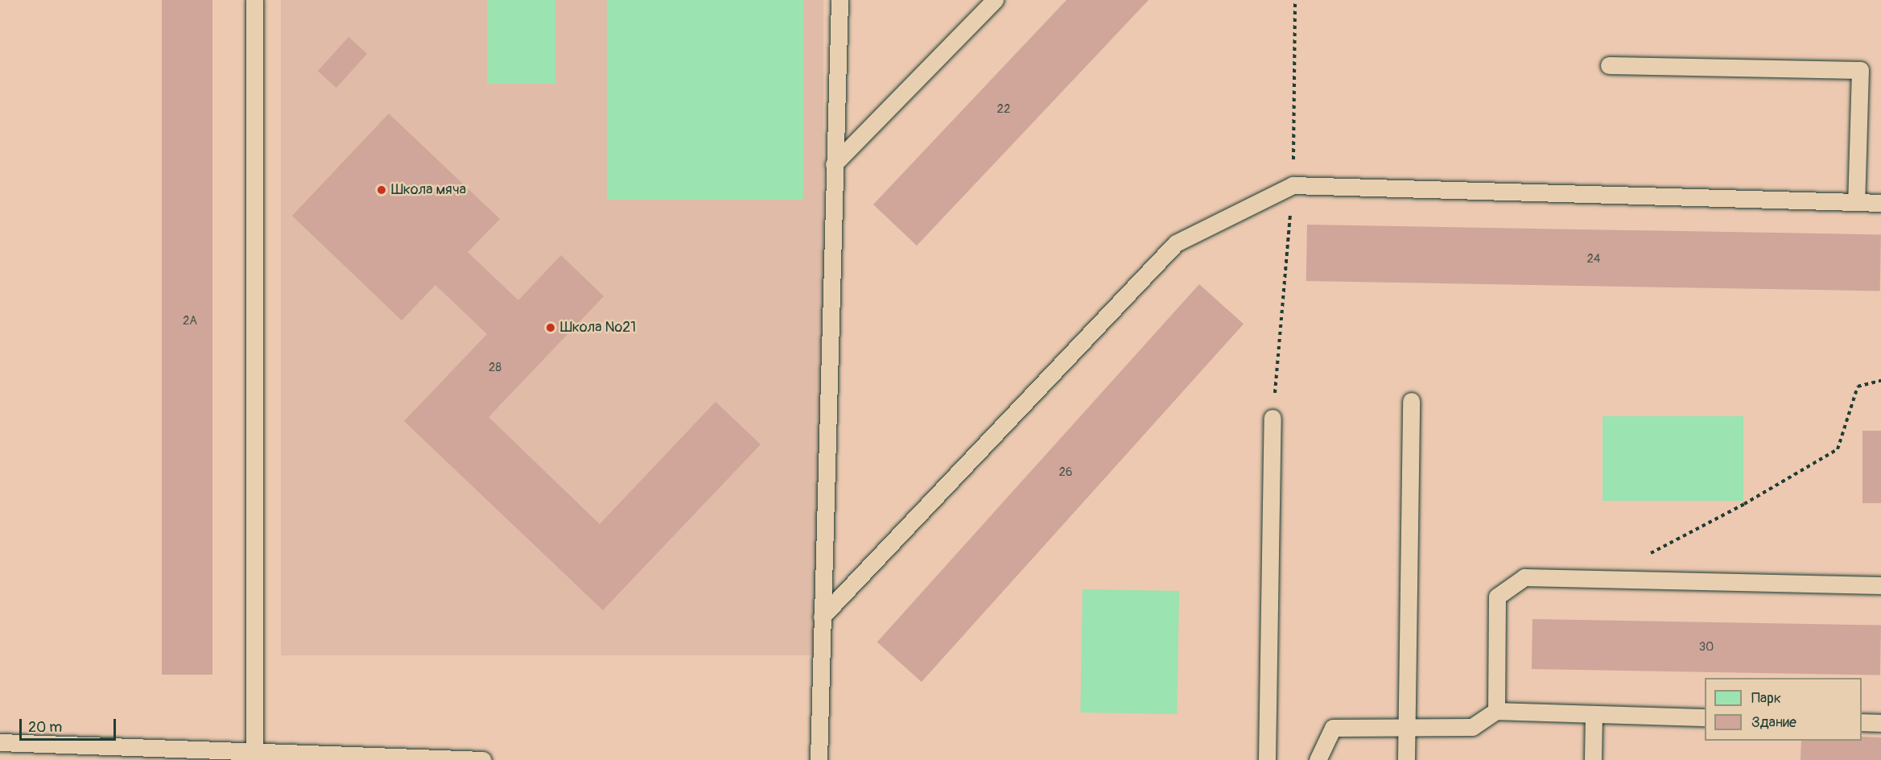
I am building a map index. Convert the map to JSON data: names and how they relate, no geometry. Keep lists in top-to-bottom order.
{
  "places": ["Школа мяча", "Школа №21"],
  "house_numbers": [
    "22",
    "24",
    "2А",
    "28",
    "26",
    "30"
  ],
  "legend": ["Парк", "Здание"],
  "scale_bar": "20 m"
}
